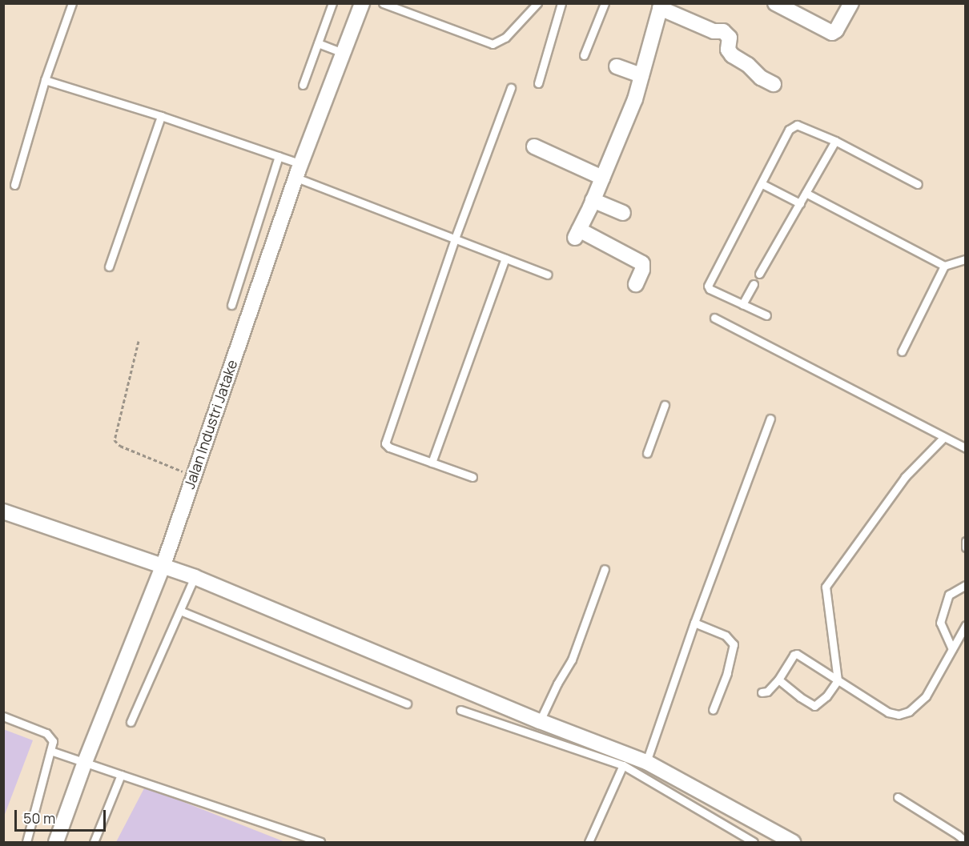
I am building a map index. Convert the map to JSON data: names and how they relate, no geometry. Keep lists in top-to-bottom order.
{
  "streets": {
    "street": ["Jalan Industri Jatake"]
  },
  "scale_bar": "50 m"
}
